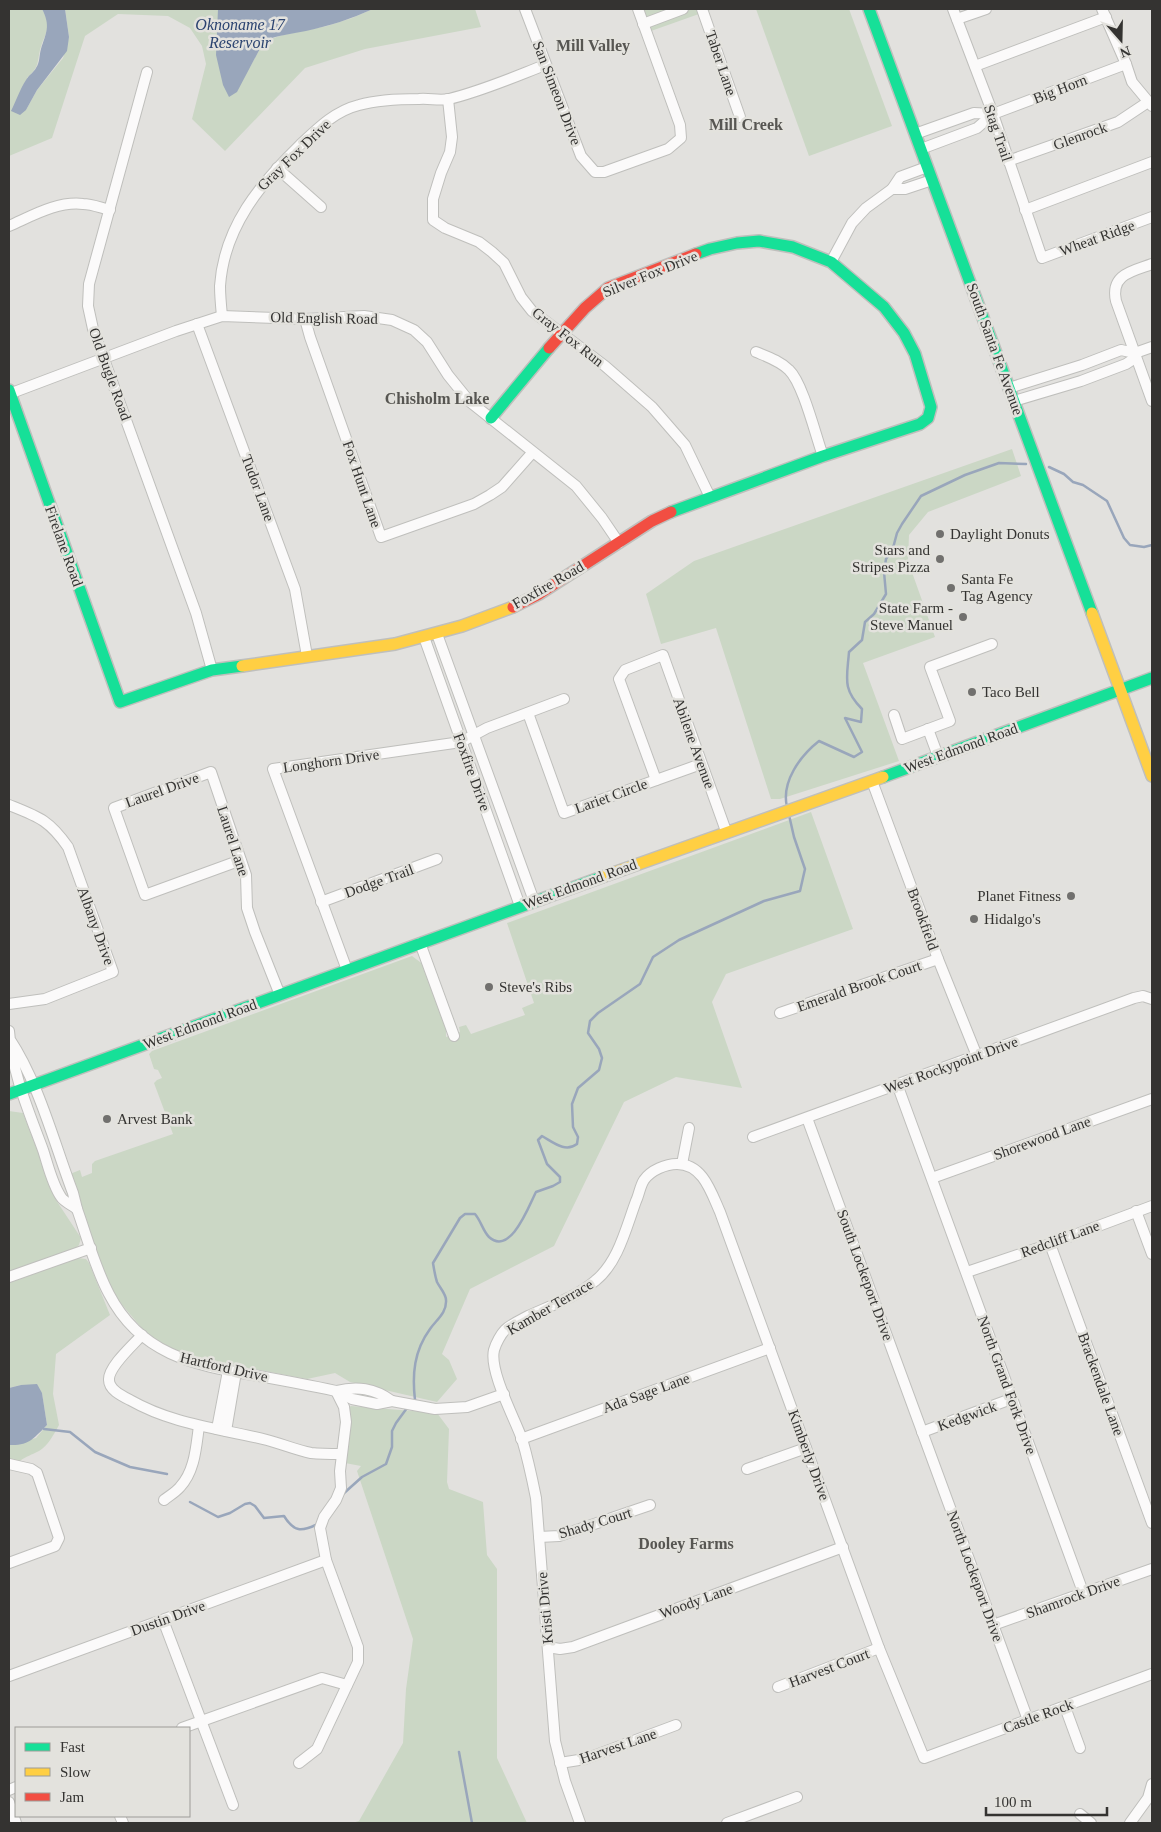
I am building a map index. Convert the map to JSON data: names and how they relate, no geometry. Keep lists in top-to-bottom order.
{
  "streets": {
    "main road": [
      "Silver Fox Drive",
      "South Santa Fe Avenue",
      "Firelane Road",
      "Foxfire Road",
      "West Edmond Road"
    ],
    "street": [
      "Taber Lane",
      "Big Horn",
      "San Simeon Drive",
      "Stag Trail",
      "Glenrock",
      "Gray Fox Drive",
      "Wheat Ridge",
      "Old English Road",
      "Gray Fox Run",
      "Old Bugle Road",
      "Fox Hunt Lane",
      "Tudor Lane",
      "Abilene Avenue",
      "Longhorn Drive",
      "Foxfire Drive",
      "Laurel Drive",
      "Lariet Circle",
      "Laurel Lane",
      "Dodge Trail",
      "Brookfield",
      "Albany Drive",
      "Emerald Brook Court",
      "West Rockypoint Drive",
      "Shorewood Lane",
      "Redcliff Lane",
      "South Lockeport Drive",
      "Kamber Terrace",
      "Hartford Drive",
      "Brackendale Lane",
      "North Grand Fork Drive",
      "Ada Sage Lane",
      "Kedgwick",
      "Kimberly Drive",
      "Shady Court",
      "North Lockeport Drive",
      "Shamrock Drive",
      "Woody Lane",
      "Kristi Drive",
      "Dustin Drive",
      "Harvest Court",
      "Castle Rock",
      "Harvest Lane"
    ]
  },
  "crossings": [
    ["Big Horn", "Stag Trail"],
    ["Big Horn", "South Santa Fe Avenue"],
    ["San Simeon Drive", "Gray Fox Drive"],
    ["Stag Trail", "Glenrock"],
    ["Stag Trail", "Wheat Ridge"],
    ["Gray Fox Drive", "Old English Road"],
    ["Gray Fox Drive", "Gray Fox Run"],
    ["Silver Fox Drive", "Old English Road"],
    ["Silver Fox Drive", "Gray Fox Run"],
    ["Silver Fox Drive", "Foxfire Road"],
    ["Old English Road", "Old Bugle Road"],
    ["Old English Road", "Fox Hunt Lane"],
    ["Old English Road", "Tudor Lane"],
    ["Old English Road", "Firelane Road"],
    ["Old English Road", "Foxfire Road"],
    ["Gray Fox Run", "Foxfire Road"],
    ["South Santa Fe Avenue", "West Edmond Road"],
    ["Old Bugle Road", "Foxfire Road"],
    ["Tudor Lane", "Foxfire Road"],
    ["Firelane Road", "Foxfire Road"],
    ["Foxfire Road", "Foxfire Drive"],
    ["Abilene Avenue", "West Edmond Road"],
    ["Abilene Avenue", "Lariet Circle"],
    ["West Edmond Road", "Longhorn Drive"],
    ["West Edmond Road", "Foxfire Drive"],
    ["West Edmond Road", "Laurel Lane"],
    ["West Edmond Road", "Brookfield"],
    ["West Edmond Road", "Hartford Drive"],
    ["Longhorn Drive", "Foxfire Drive"],
    ["Longhorn Drive", "Lariet Circle"],
    ["Longhorn Drive", "Dodge Trail"],
    ["Laurel Drive", "Laurel Lane"],
    ["Brookfield", "Emerald Brook Court"],
    ["Brookfield", "West Rockypoint Drive"],
    ["West Rockypoint Drive", "South Lockeport Drive"],
    ["West Rockypoint Drive", "North Grand Fork Drive"],
    ["Shorewood Lane", "North Grand Fork Drive"],
    ["Redcliff Lane", "Brackendale Lane"],
    ["Redcliff Lane", "North Grand Fork Drive"],
    ["South Lockeport Drive", "Kedgwick"],
    ["South Lockeport Drive", "North Lockeport Drive"],
    ["Kamber Terrace", "Hartford Drive"],
    ["Kamber Terrace", "Kimberly Drive"],
    ["Kamber Terrace", "Kristi Drive"],
    ["Hartford Drive", "Kristi Drive"],
    ["North Grand Fork Drive", "Kedgwick"],
    ["North Grand Fork Drive", "Shamrock Drive"],
    ["Ada Sage Lane", "Kimberly Drive"],
    ["Ada Sage Lane", "Kristi Drive"],
    ["Kedgwick", "North Lockeport Drive"],
    ["Kimberly Drive", "Woody Lane"],
    ["Kimberly Drive", "Harvest Court"],
    ["Kimberly Drive", "Castle Rock"],
    ["Shady Court", "Kristi Drive"],
    ["North Lockeport Drive", "Shamrock Drive"],
    ["North Lockeport Drive", "Castle Rock"],
    ["Woody Lane", "Kristi Drive"],
    ["Kristi Drive", "Harvest Lane"]
  ],
  "districts": [
    "Mill Valley",
    "Mill Creek",
    "Chisholm Lake",
    "Dooley Farms"
  ],
  "water": ["Oknoname 17 Reservoir"],
  "places": [
    "Daylight Donuts",
    "Stars and Stripes Pizza",
    "Santa Fe Tag Agency",
    "State Farm - Steve Manuel",
    "Taco Bell",
    "Planet Fitness",
    "Hidalgo's",
    "Steve's Ribs",
    "Arvest Bank"
  ],
  "legend": ["Fast", "Slow", "Jam"],
  "scale_bar": "100 m",
  "north": "bottom"
}
